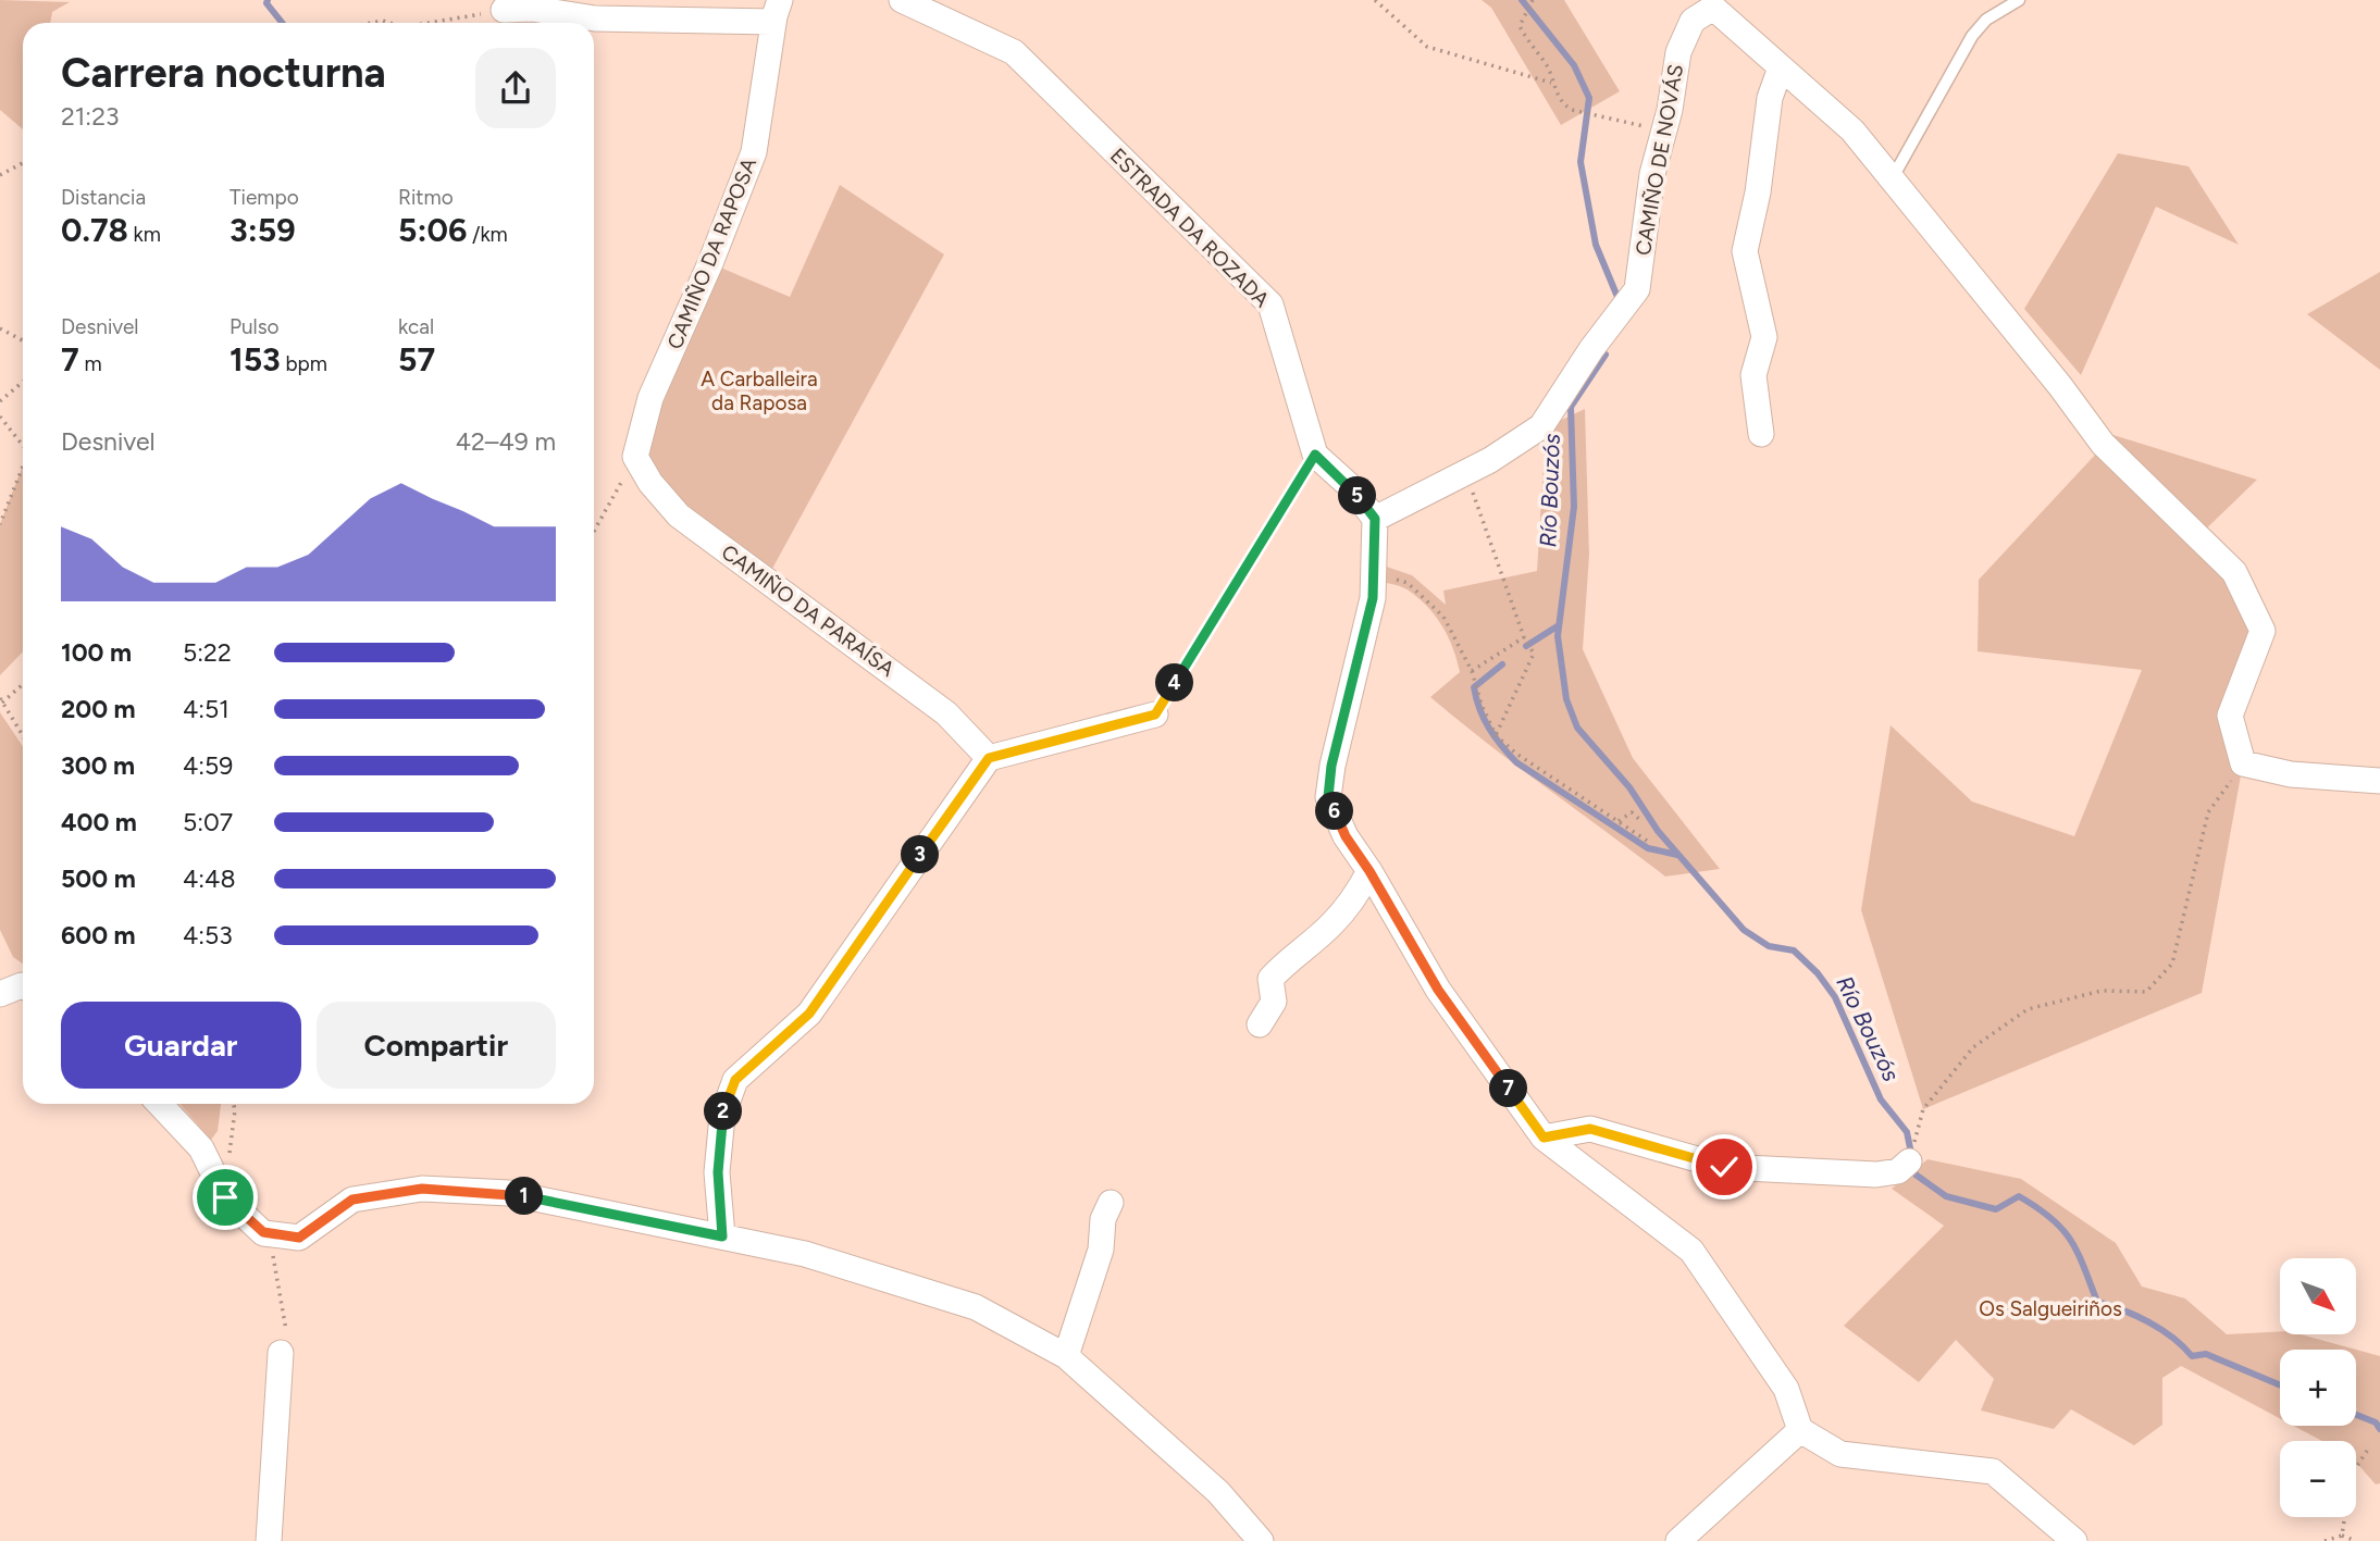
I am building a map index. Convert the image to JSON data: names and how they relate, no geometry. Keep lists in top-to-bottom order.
{
  "streets": {
    "street": [
      "CAMIÑO DE NOVÁS",
      "ESTRADA DA ROZADA",
      "CAMIÑO DA RAPOSA",
      "CAMIÑO DA PARAÍSA"
    ]
  },
  "crossings": [
    ["CAMIÑO DA RAPOSA", "CAMIÑO DA PARAÍSA"]
  ],
  "water": ["Río Bouzós"],
  "parks": ["A Carballeira da Raposa", "Os Salgueiriños"],
  "north": "bottom right",
  "page": {
    "heading": ["Carrera nocturna", "21:23"],
    "stats": [
      ["Distancia", "0.78 km"],
      ["Tiempo", "3:59"],
      ["Ritmo", "5:06 /km"],
      ["Desnivel", "7 m"],
      ["Pulso", "153 bpm"],
      ["kcal", "57"]
    ],
    "chart": ["Desnivel", "42–49 m"],
    "pins": [
      "5",
      "4",
      "6",
      "3",
      "7",
      "2",
      "1"
    ],
    "list": [
      {
        "name": "100 m",
        "note": "5:22"
      },
      {
        "name": "200 m",
        "note": "4:51"
      },
      {
        "name": "300 m",
        "note": "4:59"
      },
      {
        "name": "400 m",
        "note": "5:07"
      },
      {
        "name": "500 m",
        "note": "4:48"
      },
      {
        "name": "600 m",
        "note": "4:53"
      }
    ],
    "buttons": ["Guardar", "Compartir"],
    "map_buttons": ["+", "−"]
  }
}
